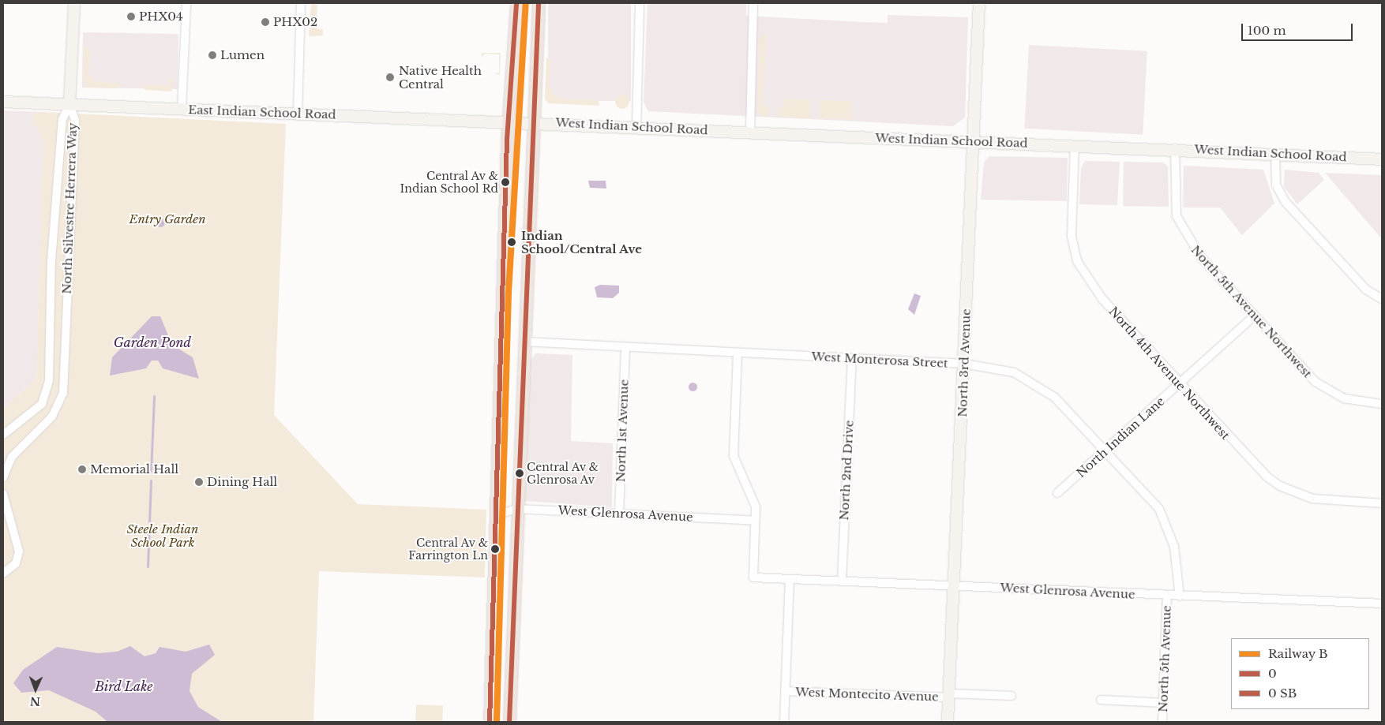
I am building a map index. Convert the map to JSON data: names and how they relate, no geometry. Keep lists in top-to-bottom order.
{
  "streets": {
    "main road": ["East Indian School Road", "West Indian School Road", "North 3rd Avenue"],
    "street": [
      "North Silvestre Herrera Way",
      "North 5th Avenue Northwest",
      "West Monterosa Street",
      "North 4th Avenue Northwest",
      "North 1st Avenue",
      "North Indian Lane",
      "North 2nd Drive",
      "West Glenrosa Avenue",
      "North 5th Avenue",
      "West Montecito Avenue"
    ]
  },
  "crossings": [
    ["East Indian School Road", "West Indian School Road"],
    ["East Indian School Road", "North Silvestre Herrera Way"],
    ["West Indian School Road", "North 5th Avenue Northwest"],
    ["West Indian School Road", "North 3rd Avenue"],
    ["West Indian School Road", "North 4th Avenue Northwest"],
    ["North 5th Avenue Northwest", "North Indian Lane"],
    ["West Monterosa Street", "North 3rd Avenue"],
    ["West Monterosa Street", "North 1st Avenue"],
    ["West Monterosa Street", "North Indian Lane"],
    ["West Monterosa Street", "North 2nd Drive"],
    ["West Monterosa Street", "West Glenrosa Avenue"],
    ["North 3rd Avenue", "West Glenrosa Avenue"],
    ["North 3rd Avenue", "West Montecito Avenue"],
    ["North 4th Avenue Northwest", "North Indian Lane"],
    ["North 1st Avenue", "West Glenrosa Avenue"],
    ["North 2nd Drive", "West Glenrosa Avenue"],
    ["West Glenrosa Avenue", "North 5th Avenue"]
  ],
  "water": ["Garden Pond", "Bird Lake"],
  "parks": ["Entry Garden", "Steele Indian School Park"],
  "places": [
    "PHX04",
    "PHX02",
    "Lumen",
    "Native Health Central",
    "Central Av & Indian School Rd",
    "Indian School/Central Ave",
    "Memorial Hall",
    "Central Av & Glenrosa Av",
    "Dining Hall",
    "Central Av & Farrington Ln"
  ],
  "lines": ["rail line B", "transit line 0"],
  "legend": ["Railway B", "0", "0 SB"],
  "scale_bar": "100 m",
  "north": "bottom"
}
